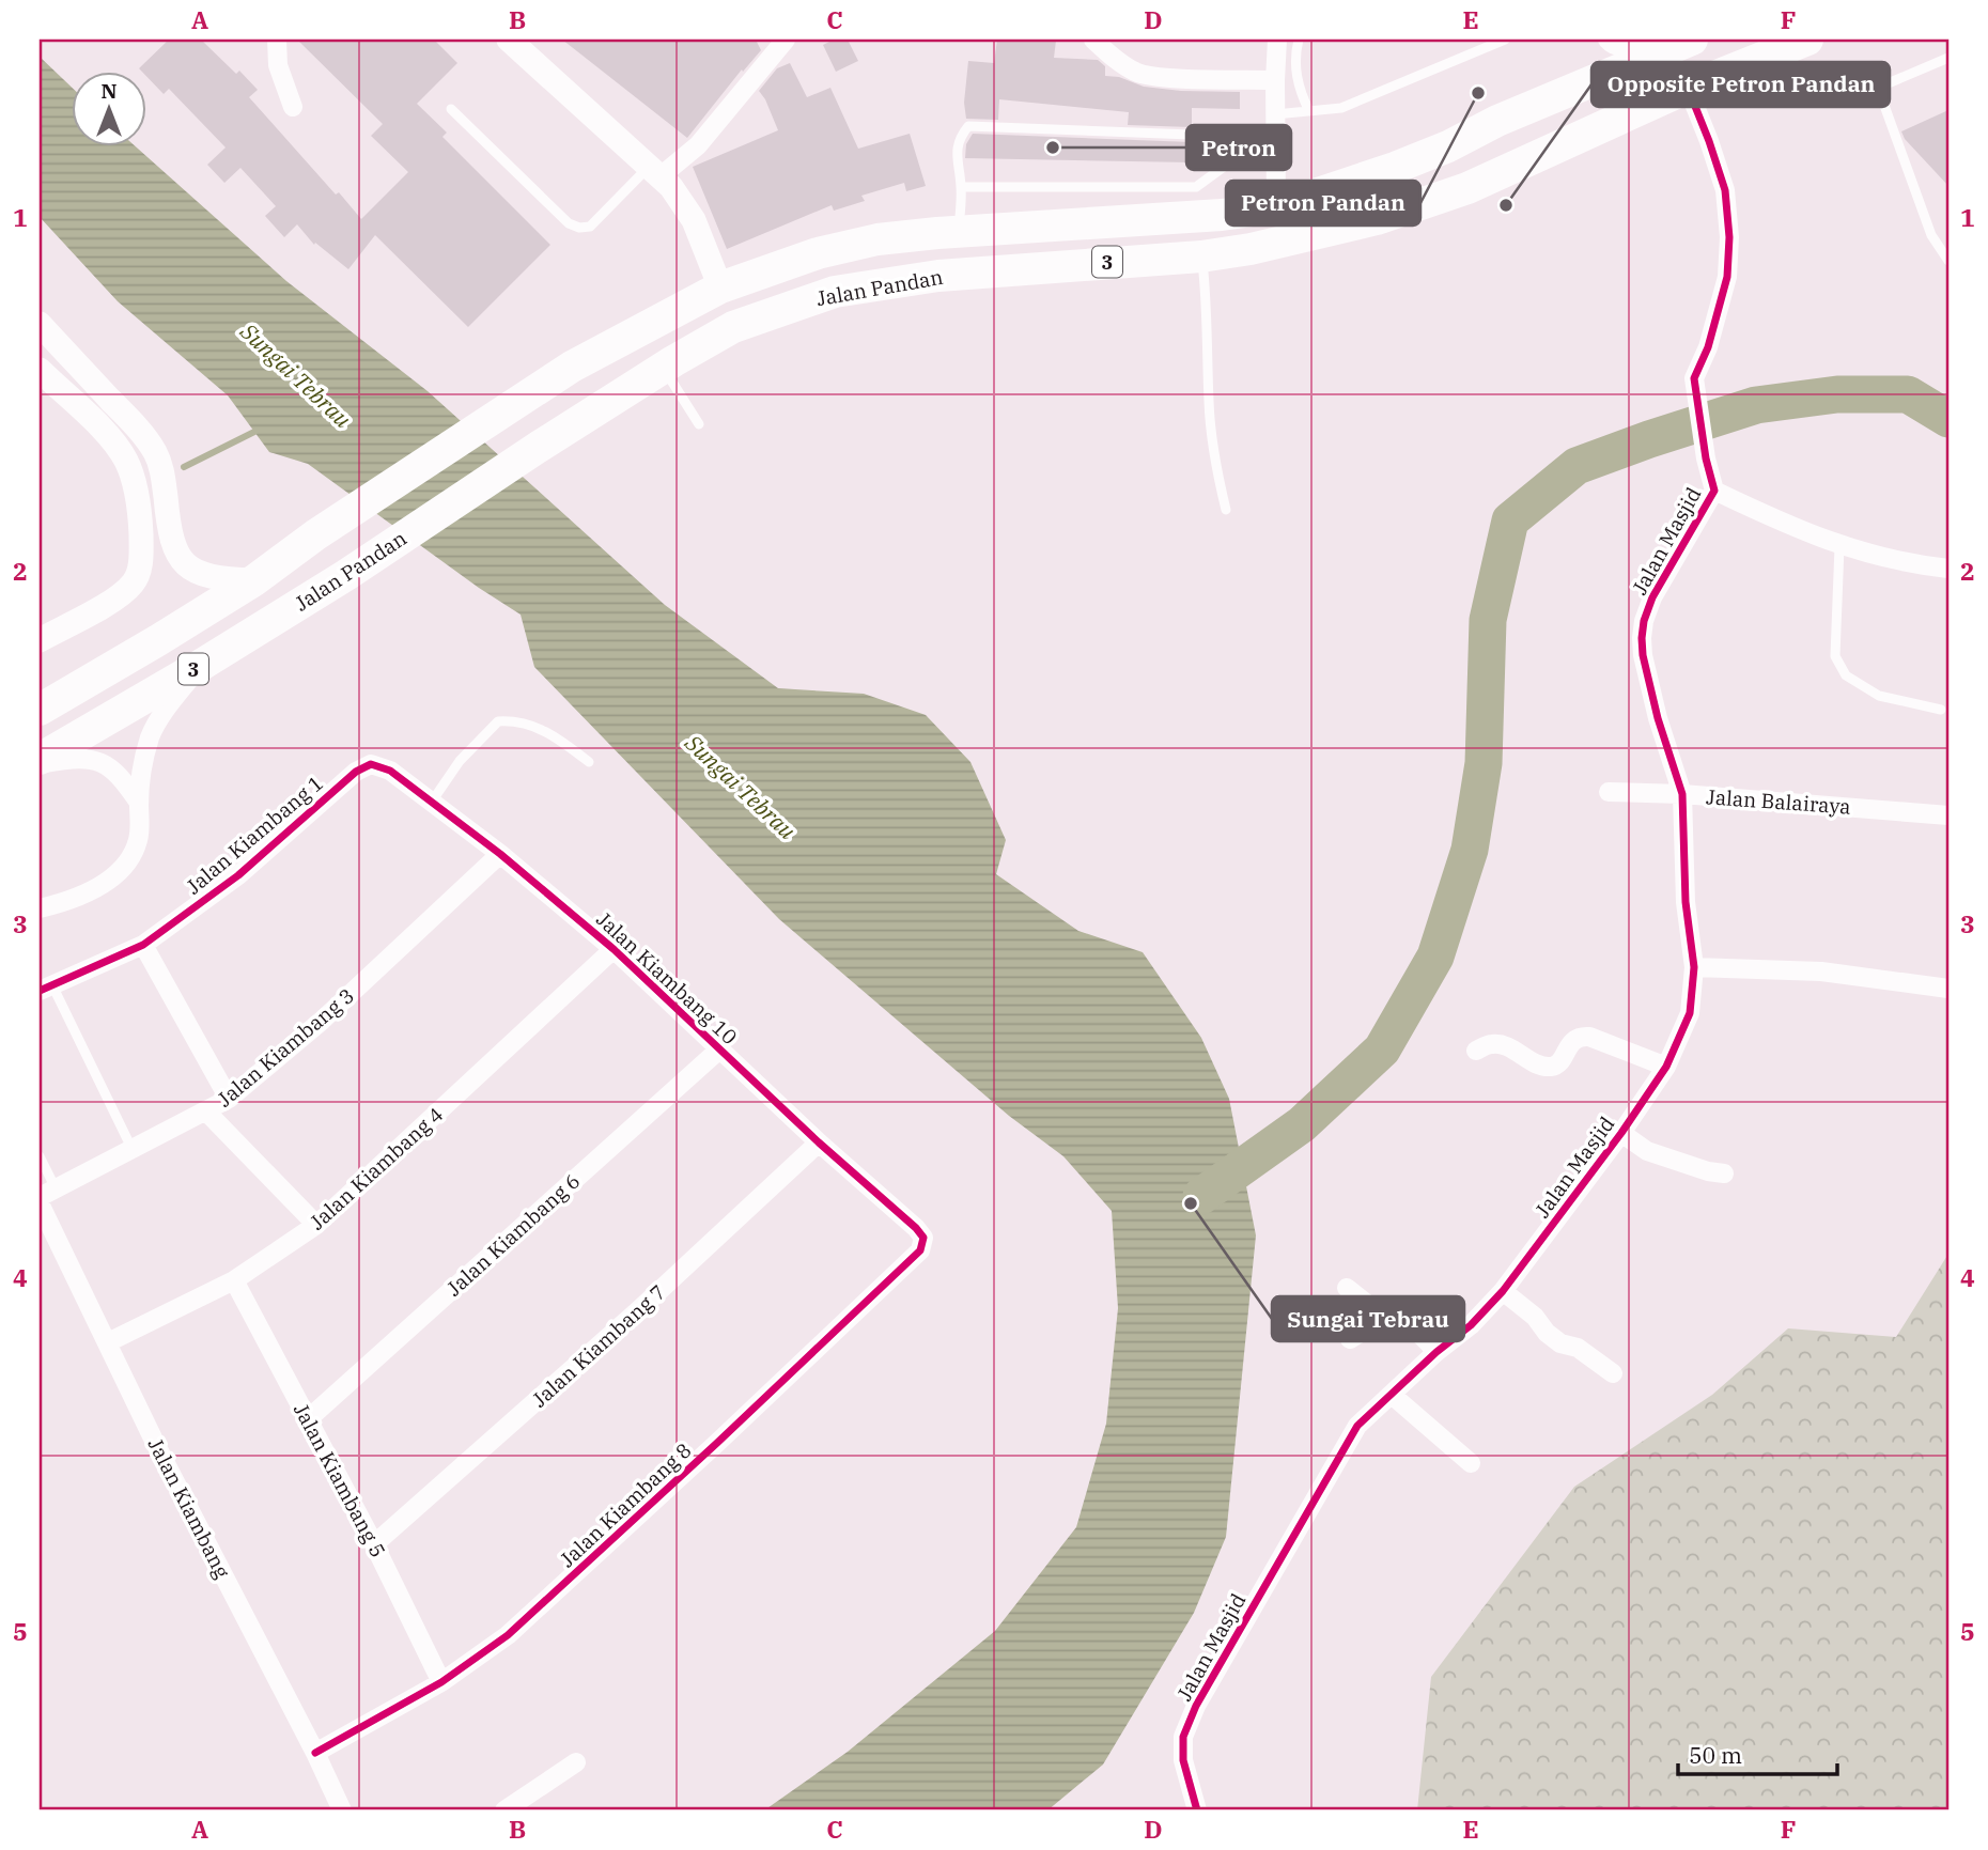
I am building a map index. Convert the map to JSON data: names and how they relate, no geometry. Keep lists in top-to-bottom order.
{
  "streets": {
    "highway": ["3", "Jalan Pandan"],
    "street": [
      "Jalan Masjid",
      "Jalan Balairaya",
      "Jalan Kiambang 1",
      "Jalan Kiambang 10",
      "Jalan Kiambang 3",
      "Jalan Kiambang 4",
      "Jalan Kiambang 6",
      "Jalan Kiambang 7",
      "Jalan Kiambang 5",
      "Jalan Kiambang 8",
      "Jalan Kiambang"
    ]
  },
  "crossings": [
    ["Jalan Pandan", "Jalan Masjid"],
    ["Jalan Masjid", "Jalan Balairaya"],
    ["Jalan Kiambang 1", "Jalan Kiambang 10"],
    ["Jalan Kiambang 10", "Jalan Kiambang 3"],
    ["Jalan Kiambang 10", "Jalan Kiambang 4"],
    ["Jalan Kiambang 10", "Jalan Kiambang 6"],
    ["Jalan Kiambang 10", "Jalan Kiambang 7"],
    ["Jalan Kiambang 10", "Jalan Kiambang 8"],
    ["Jalan Kiambang 4", "Jalan Kiambang 5"],
    ["Jalan Kiambang 4", "Jalan Kiambang"],
    ["Jalan Kiambang 6", "Jalan Kiambang 5"],
    ["Jalan Kiambang 7", "Jalan Kiambang 5"],
    ["Jalan Kiambang 5", "Jalan Kiambang 8"],
    ["Jalan Kiambang 8", "Jalan Kiambang"]
  ],
  "water": ["Sungai Tebrau"],
  "places": [
    "Petron Pandan",
    "Petron",
    "Opposite Petron Pandan",
    "Sungai Tebrau"
  ],
  "scale_bar": "50 m",
  "north": "top",
  "grid": {
    "columns": [
      "A",
      "B",
      "C",
      "D",
      "E",
      "F"
    ],
    "rows": [
      "1",
      "2",
      "3",
      "4",
      "5"
    ]
  }
}
